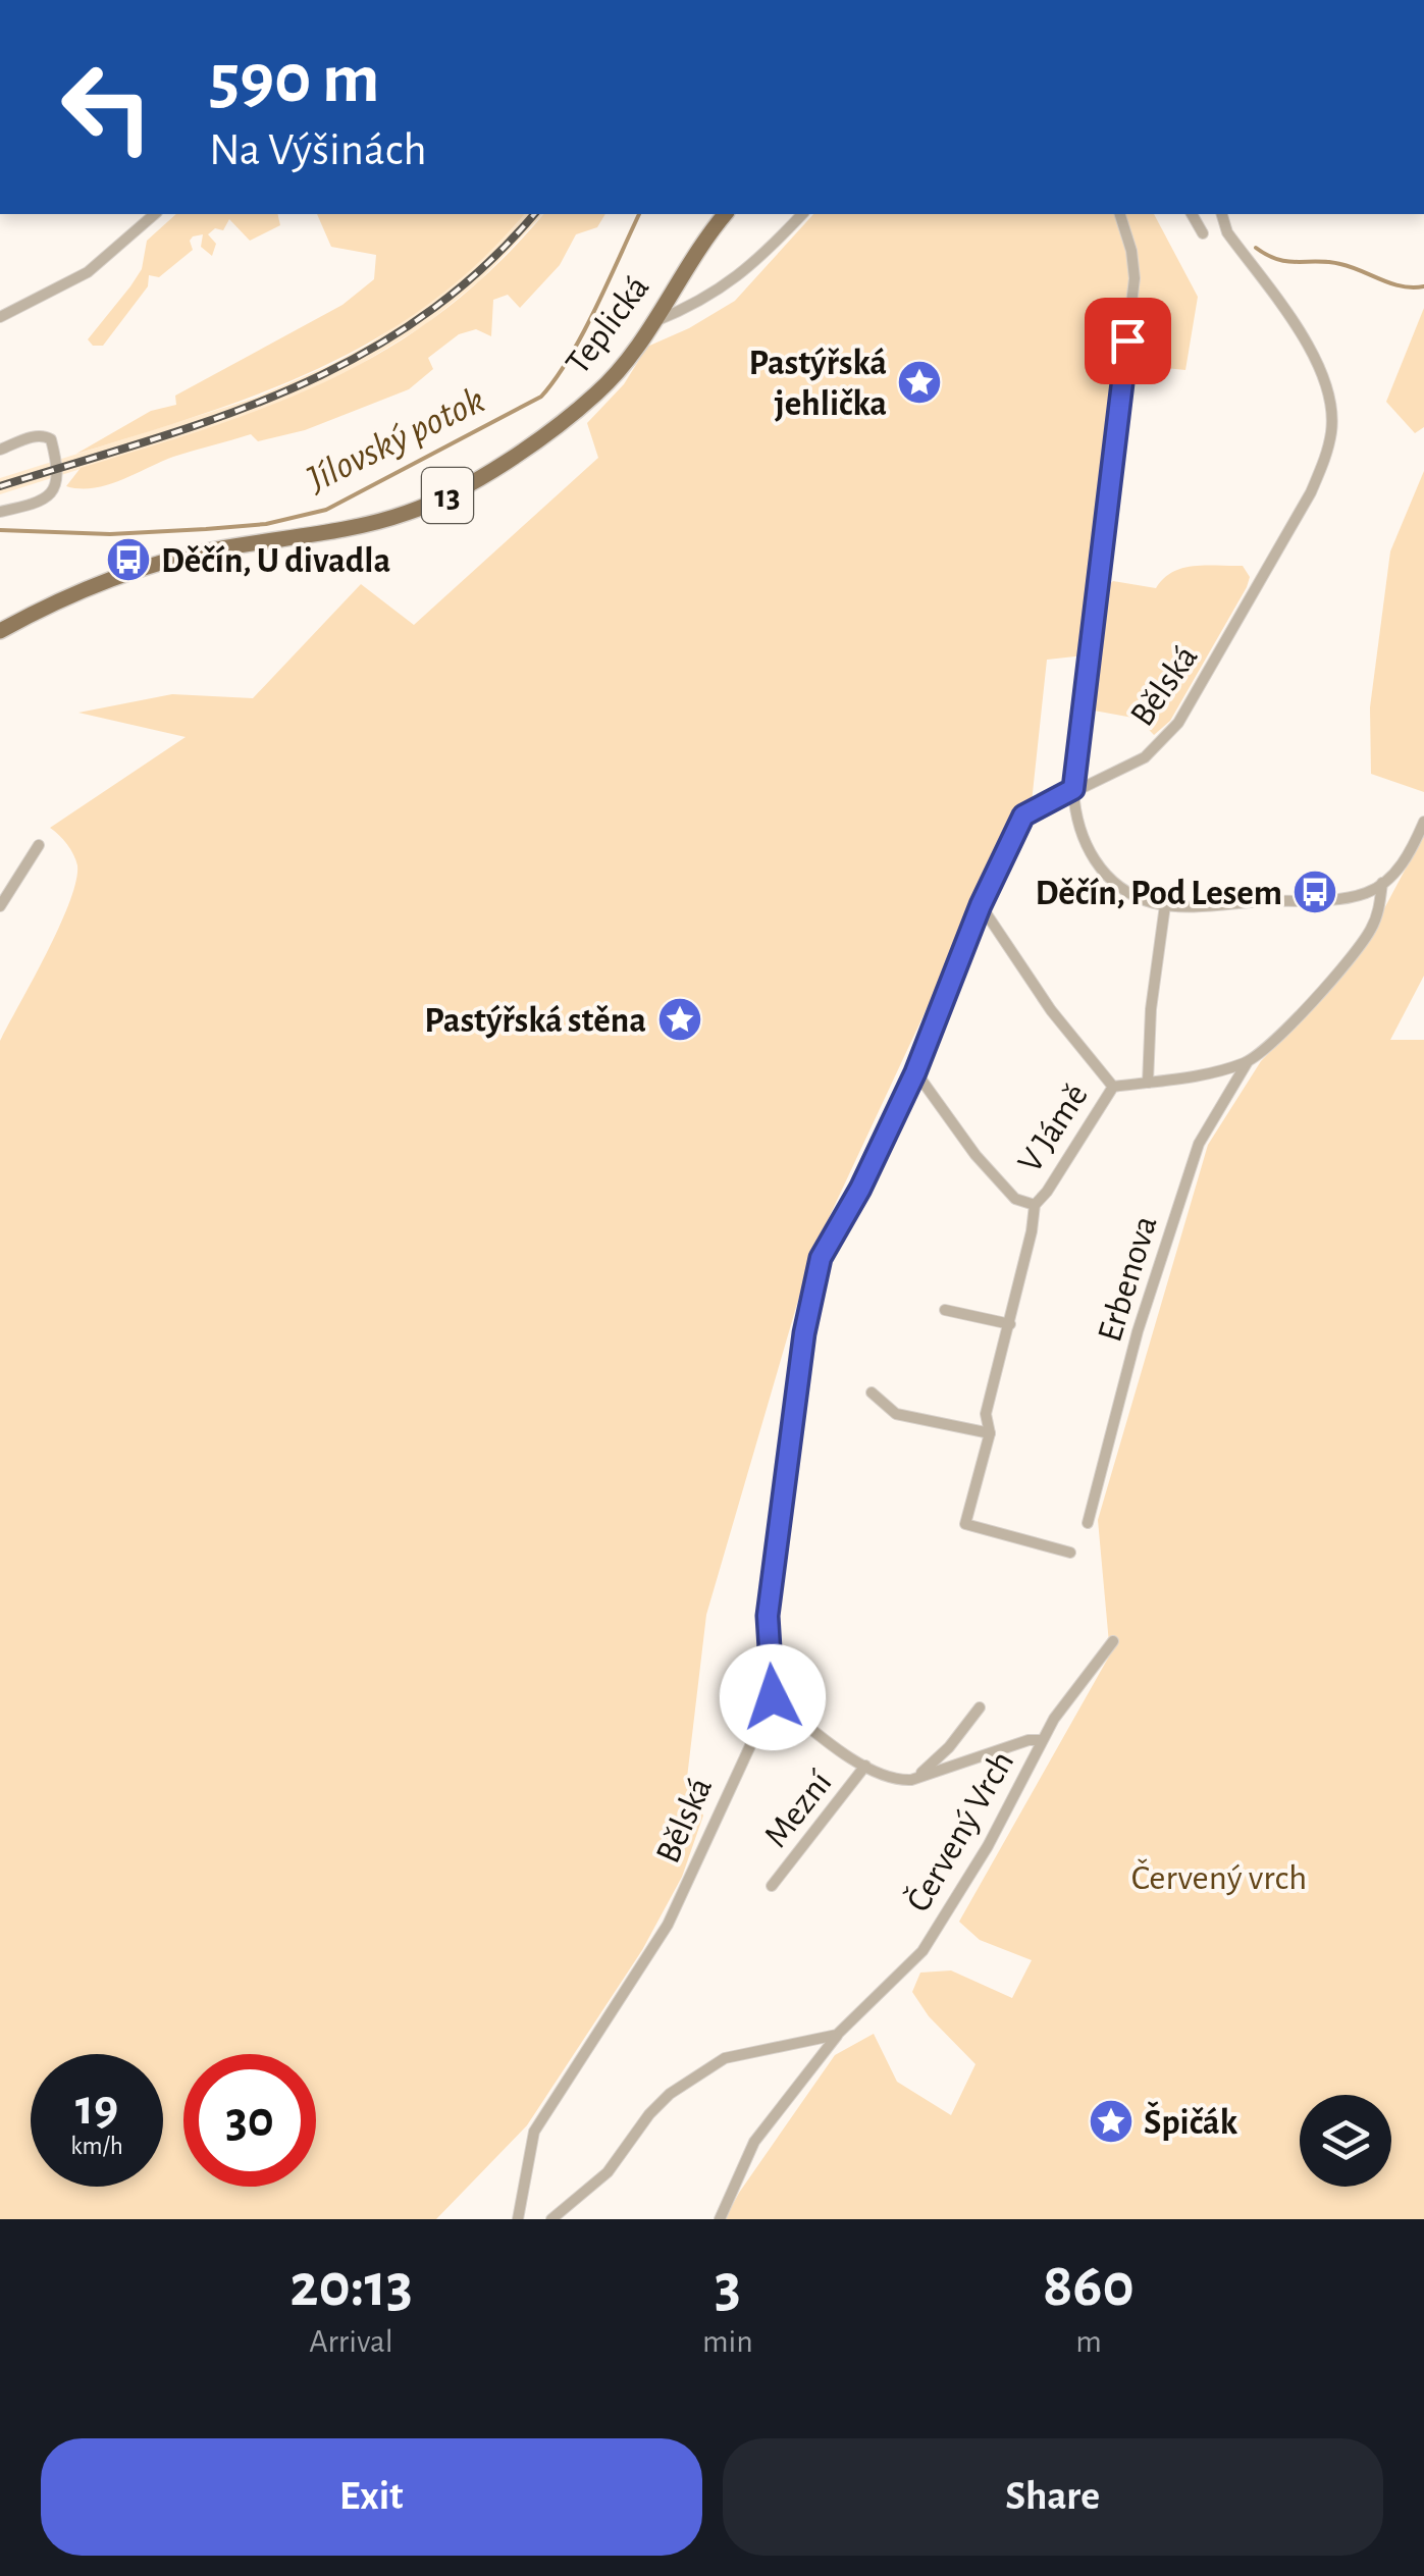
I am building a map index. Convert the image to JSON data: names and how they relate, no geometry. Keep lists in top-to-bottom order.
{
  "streets": {
    "main road": ["Teplická", "13"],
    "street": [
      "Bělská",
      "V Jámě",
      "Erbenova",
      "Mezní",
      "Červený Vrch"
    ]
  },
  "crossings": [
    ["V Jámě", "Erbenova"]
  ],
  "water": ["Jílovský potok"],
  "parks": ["Červený vrch"],
  "places": {
    "place": ["Pastýřská jehlička", "Pastýřská stěna", "Špičák"],
    "bus stop": ["Děčín, U divadla", "Děčín, Pod Lesem"]
  },
  "page": {
    "turn": ["590 m", "Na Výšinách"],
    "speed": "19 km/h",
    "limit": "30",
    "eta": [
      "20:13",
      "Arrival",
      "3",
      "min",
      "860",
      "m"
    ],
    "buttons": ["Exit", "Share"]
  }
}
